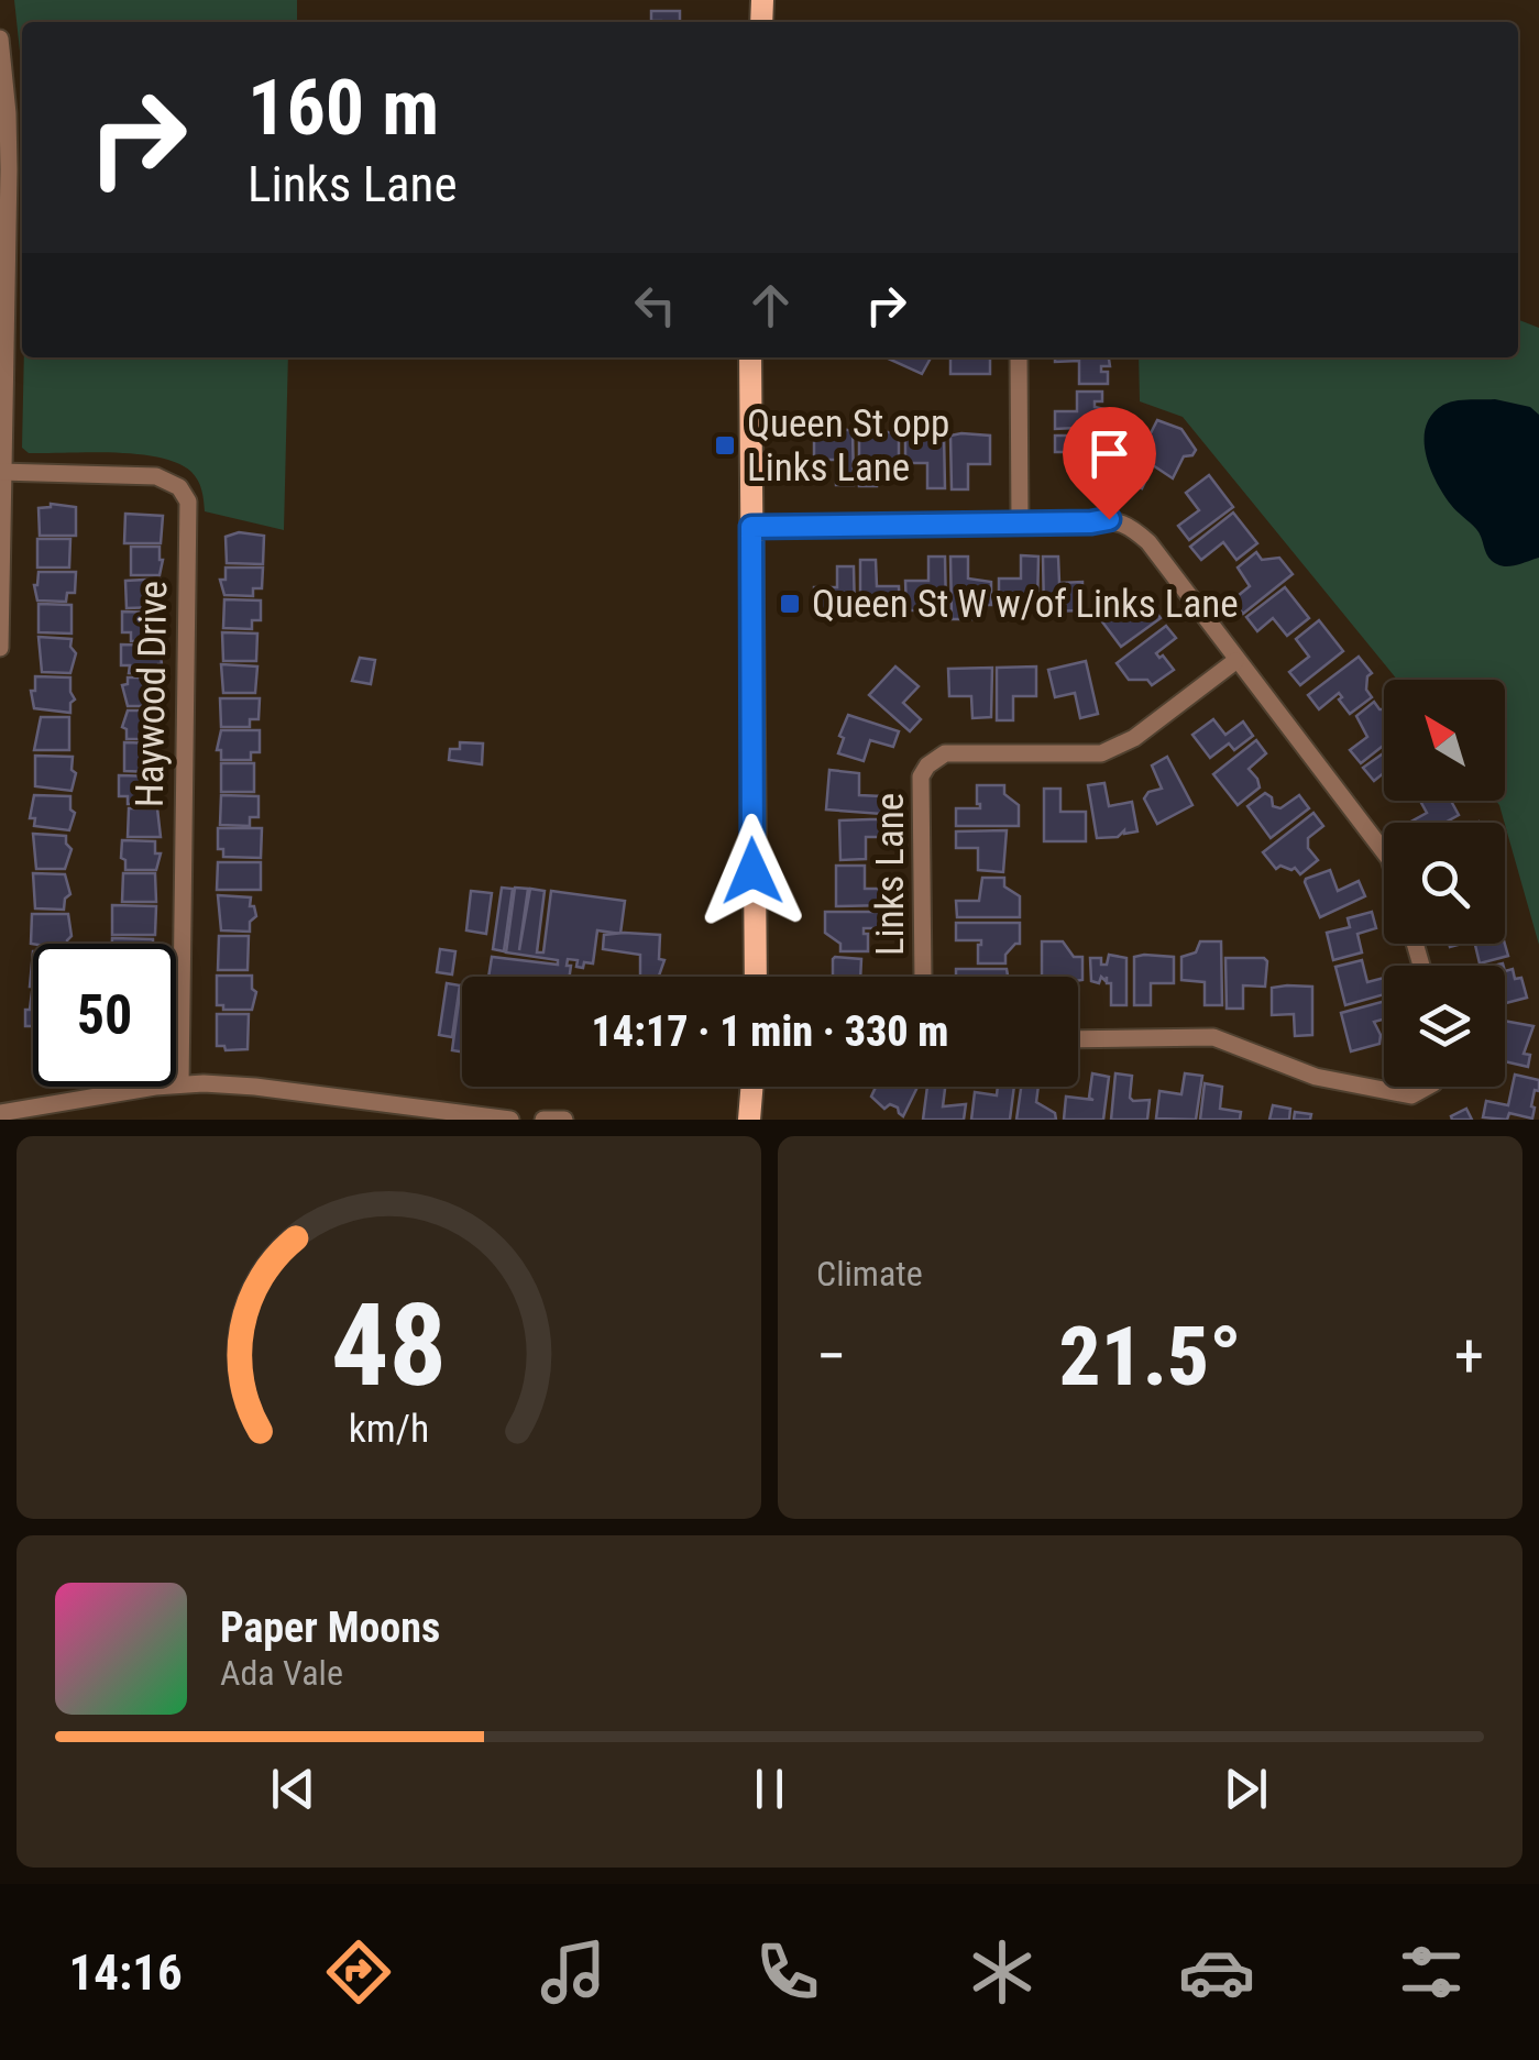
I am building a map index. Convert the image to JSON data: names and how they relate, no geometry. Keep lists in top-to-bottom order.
{
  "streets": {
    "street": ["Haywood Drive", "Links Lane"]
  },
  "places": {
    "transit": ["Queen St opp Links Lane", "Queen St W w/of Links Lane"]
  },
  "north": "top left",
  "page": {
    "turn": ["160 m", "Links Lane"],
    "limit": "50",
    "trip": "14:17 · 1 min · 330 m",
    "tile": "Climate",
    "heat": ["−", "21.5°", "+"],
    "song": ["Paper Moons", "Ada Vale"],
    "tabs": "14:16",
    "gauge": ["48", "km/h"]
  }
}
